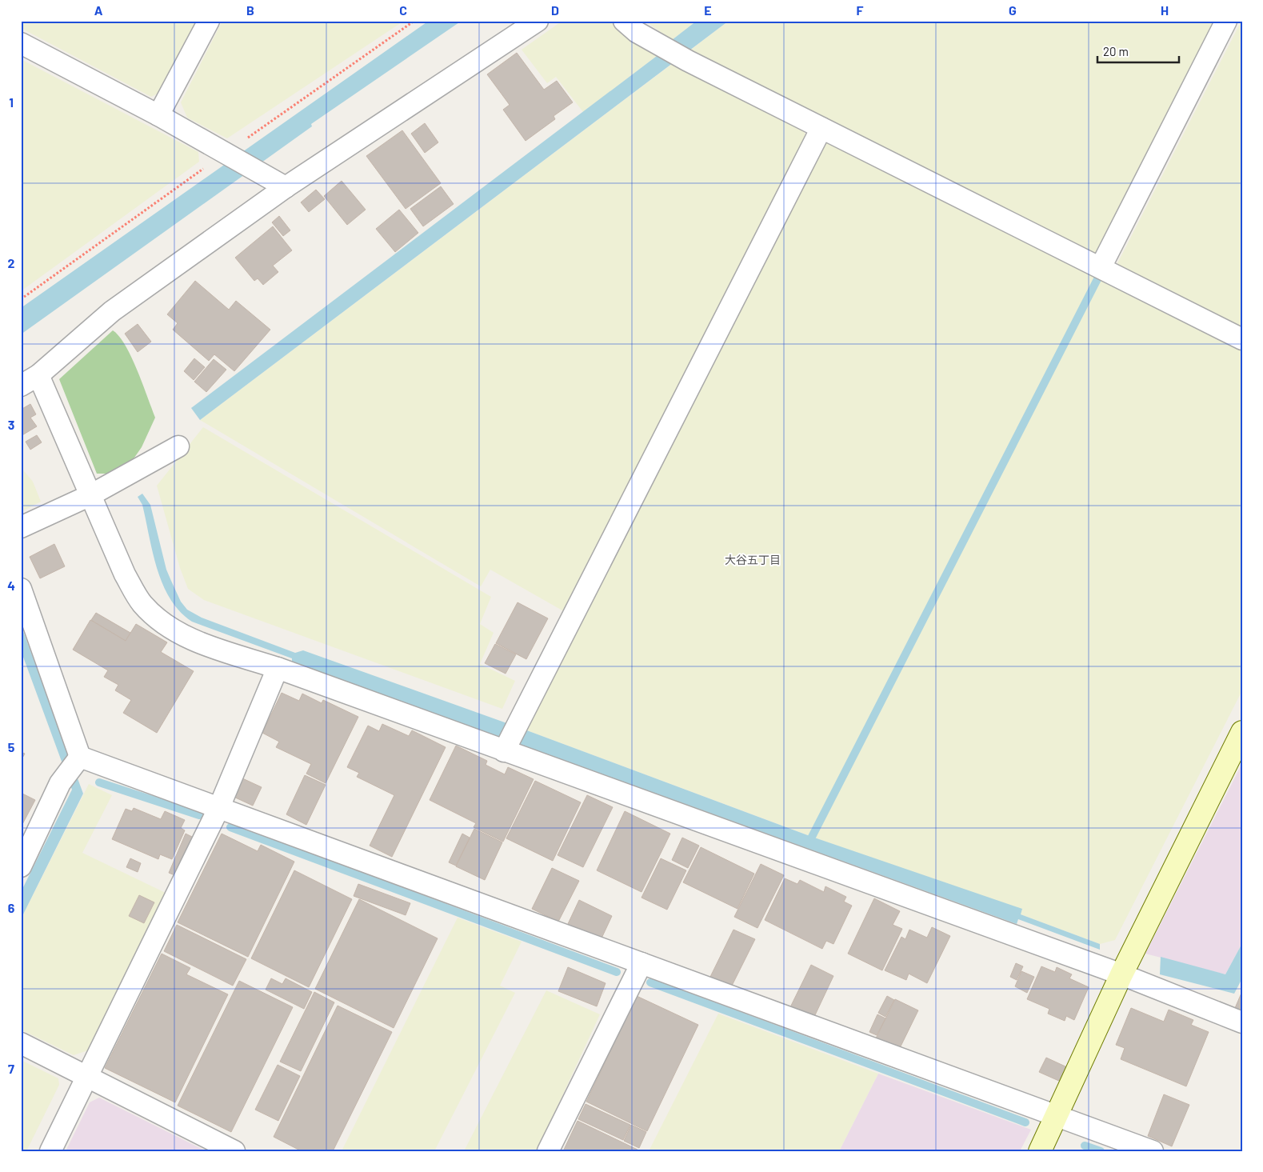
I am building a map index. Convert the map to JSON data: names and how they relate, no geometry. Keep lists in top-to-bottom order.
{
  "districts": ["大谷五丁目"],
  "scale_bar": "20 m",
  "grid": {
    "columns": [
      "A",
      "B",
      "C",
      "D",
      "E",
      "F",
      "G",
      "H"
    ],
    "rows": [
      "1",
      "2",
      "3",
      "4",
      "5",
      "6",
      "7"
    ]
  }
}
